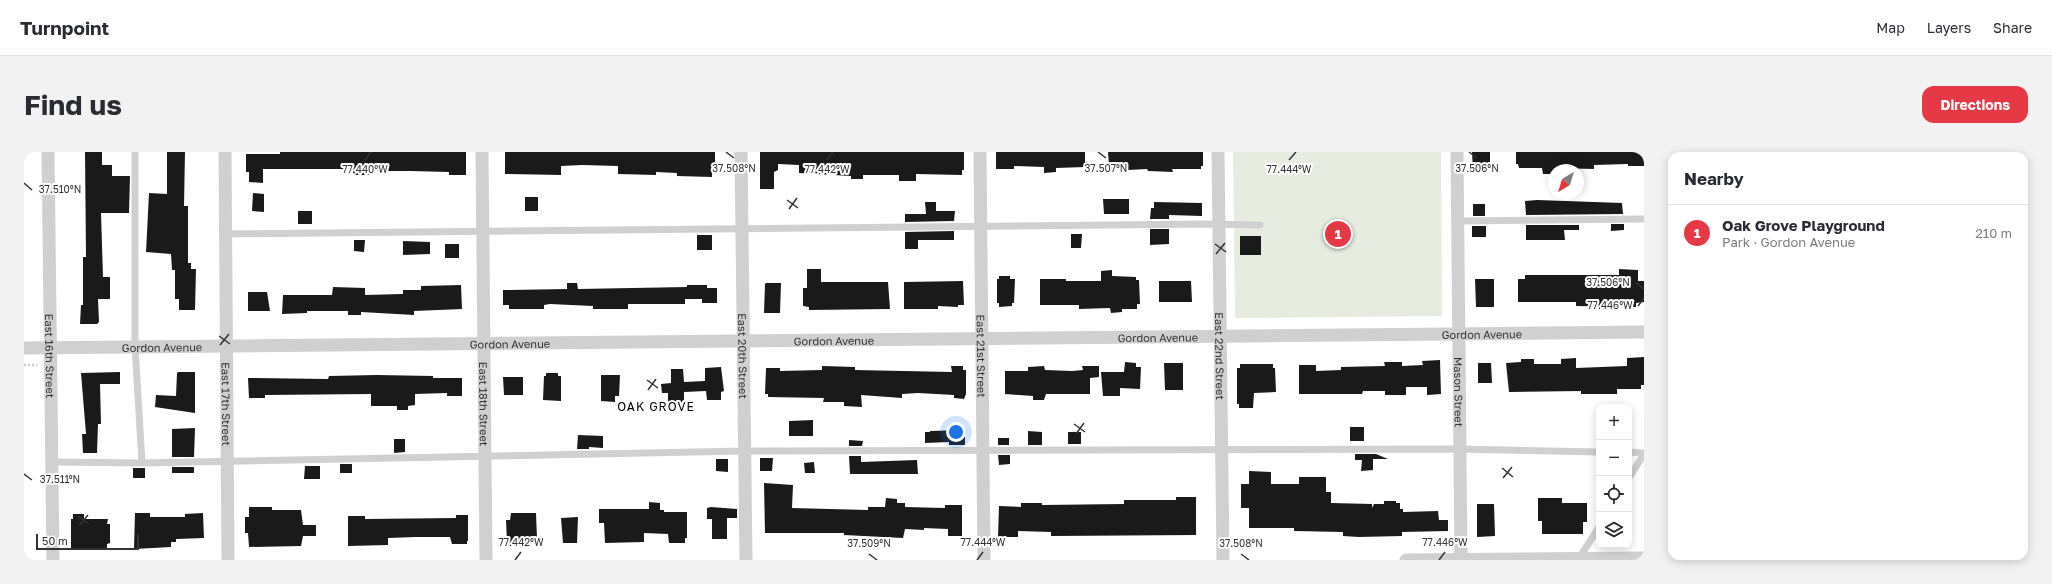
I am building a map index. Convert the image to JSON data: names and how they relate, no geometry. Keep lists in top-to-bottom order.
{
  "streets": {
    "street": [
      "Gordon Avenue",
      "East 16th Street",
      "East 20th Street",
      "East 21st Street",
      "East 22nd Street",
      "Mason Street",
      "East 17th Street",
      "East 18th Street"
    ]
  },
  "crossings": [
    ["Gordon Avenue", "East 16th Street"],
    ["Gordon Avenue", "East 20th Street"],
    ["Gordon Avenue", "East 21st Street"],
    ["Gordon Avenue", "East 22nd Street"],
    ["Gordon Avenue", "Mason Street"],
    ["Gordon Avenue", "East 17th Street"],
    ["Gordon Avenue", "East 18th Street"]
  ],
  "districts": ["OAK GROVE"],
  "scale_bar": "50 m",
  "north": "bottom left",
  "page": {
    "header": "Turnpoint",
    "nav": ["Map", "Layers", "Share"],
    "buttons": "Directions",
    "title": "Find us",
    "heading": "Nearby",
    "list": [
      {
        "mark": "1",
        "name": "Oak Grove Playground",
        "note": "Park · Gordon Avenue",
        "value": "210 m"
      }
    ],
    "pins": "1",
    "map_buttons": ["+", "−"],
    "scale": "50 m"
  },
  "coordinates": [
    "37.508°N",
    "37.507°N",
    "37.506°N",
    "77.440°W",
    "77.442°W",
    "77.444°W",
    "37.510°N",
    "77.446°W",
    "37.511°N",
    "37.509°N"
  ]
}
